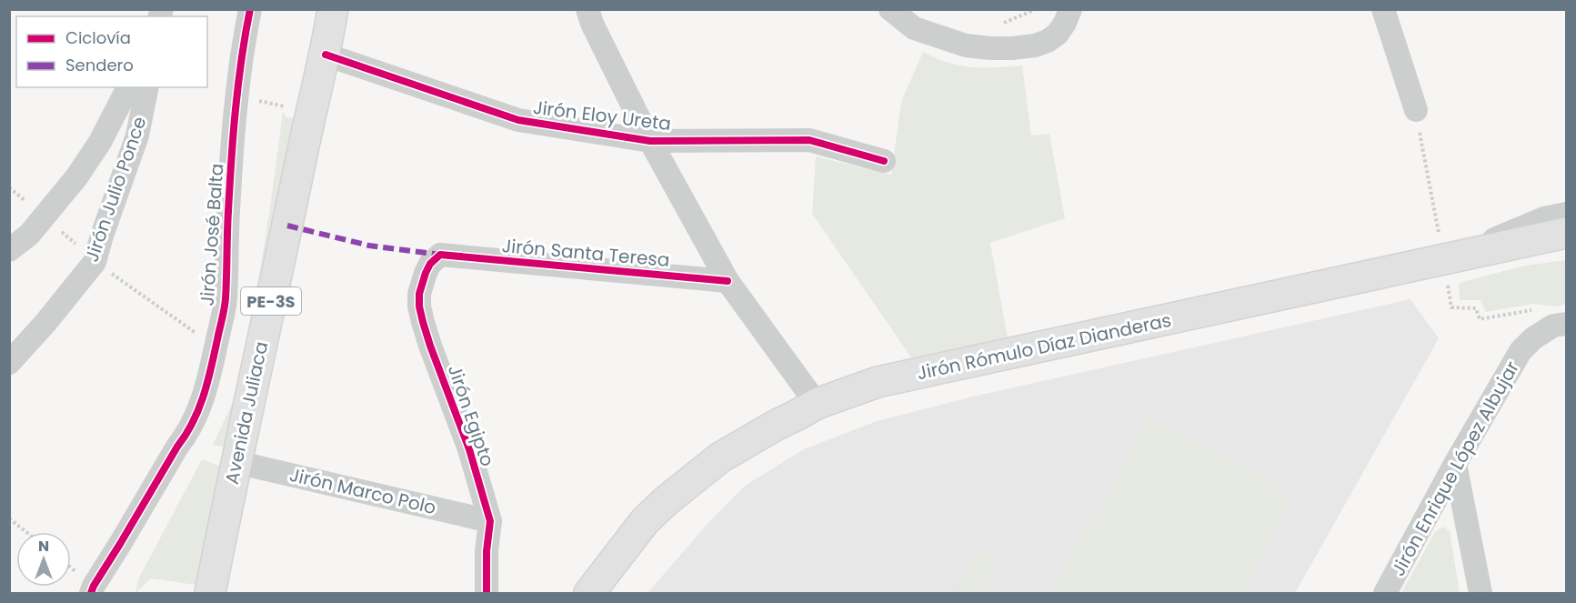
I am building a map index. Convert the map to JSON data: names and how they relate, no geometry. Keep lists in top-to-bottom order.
{
  "streets": {
    "main road": ["PE-3S", "Jirón Rómulo Díaz Dianderas", "Avenida Juliaca"],
    "street": [
      "Jirón Eloy Ureta",
      "Jirón Julio Ponce",
      "Jirón José Balta",
      "Jirón Santa Teresa",
      "Jirón Egipto",
      "Jirón Enrique López Albujar",
      "Jirón Marco Polo"
    ]
  },
  "crossings": [
    ["Jirón Eloy Ureta", "Avenida Juliaca"],
    ["Jirón Santa Teresa", "Jirón Egipto"],
    ["Avenida Juliaca", "Jirón Marco Polo"],
    ["Jirón Egipto", "Jirón Marco Polo"]
  ],
  "legend": ["Ciclovía", "Sendero"],
  "north": "top"
}
